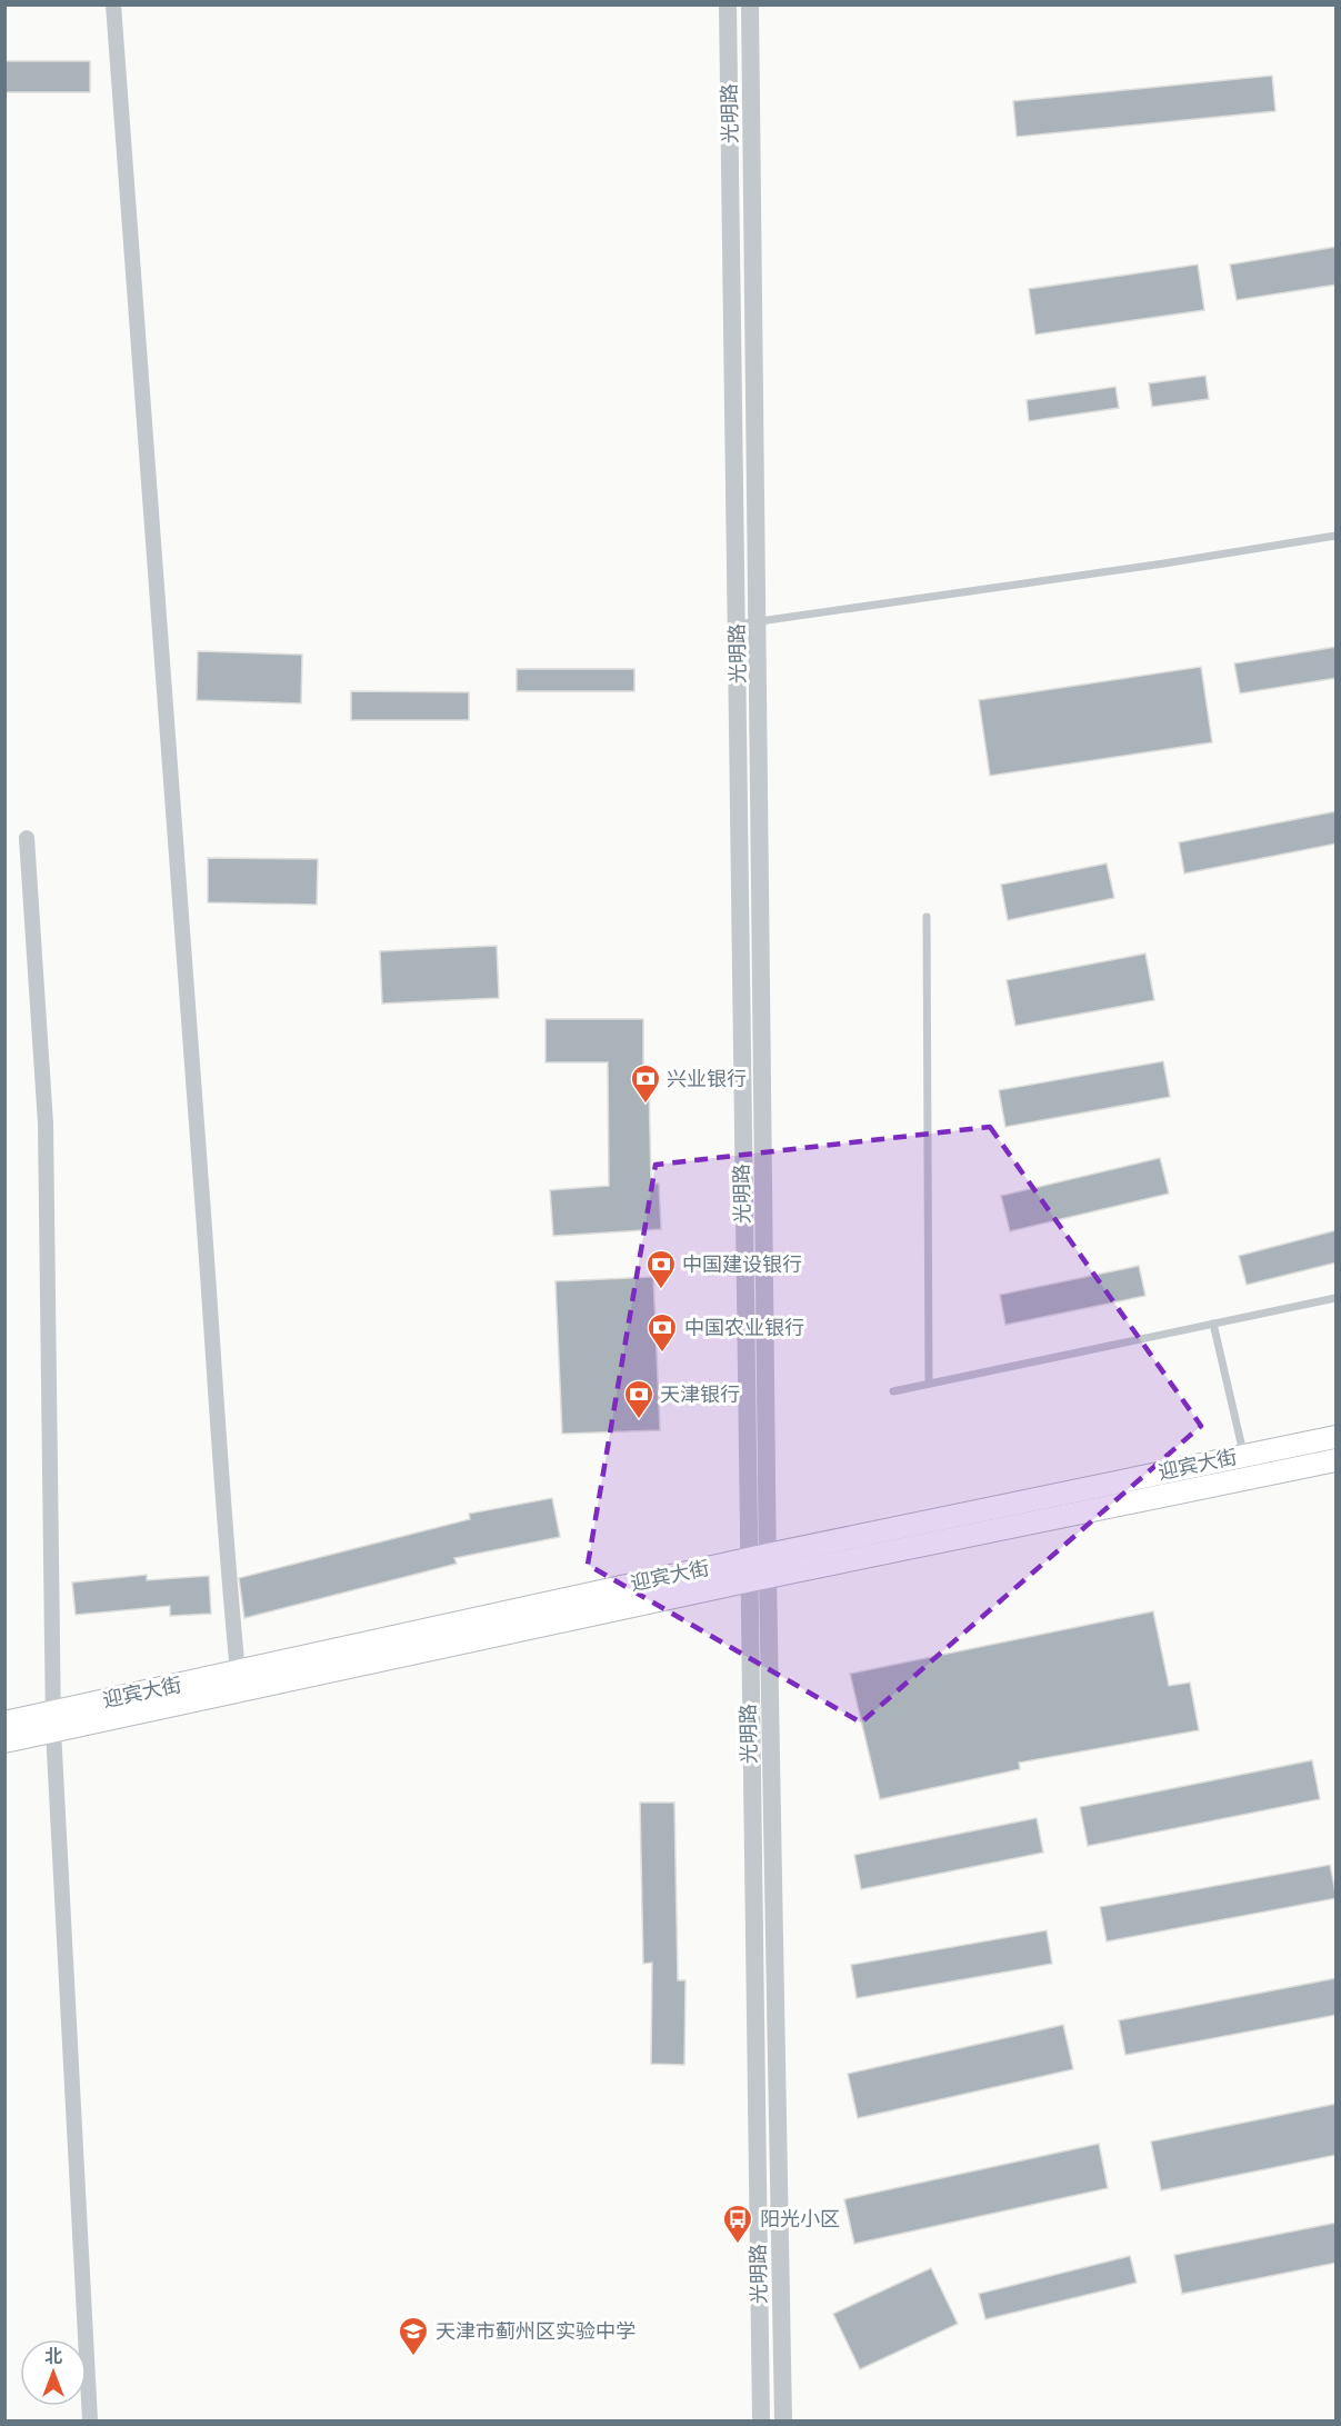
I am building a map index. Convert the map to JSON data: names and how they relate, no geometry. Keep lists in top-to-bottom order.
{
  "streets": {
    "main road": ["迎宾大街"],
    "street": ["光明路"]
  },
  "crossings": [
    ["光明路", "迎宾大街"]
  ],
  "places": {
    "bank": [
      "兴业银行",
      "中国建设银行",
      "中国农业银行",
      "天津银行"
    ],
    "bus stop": ["阳光小区"],
    "school or university": ["天津市蓟州区实验中学"]
  },
  "north": "top"
}
